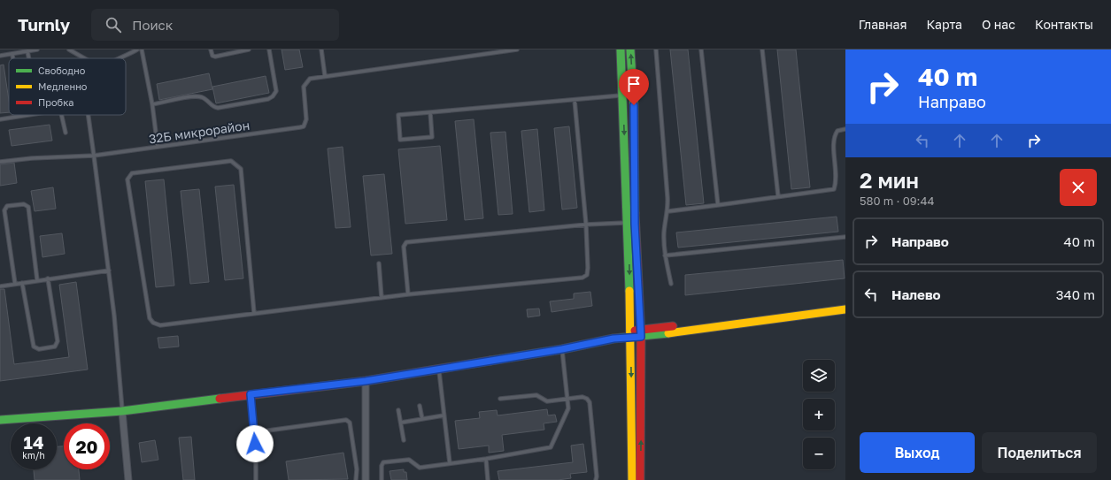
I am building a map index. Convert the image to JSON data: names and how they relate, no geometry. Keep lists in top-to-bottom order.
{
  "streets": {
    "lane": ["32Б микрорайон"]
  },
  "legend": ["Свободно", "Медленно", "Пробка"],
  "page": {
    "header": "Turnly",
    "search": "Поиск",
    "nav": [
      "Главная",
      "Карта",
      "О нас",
      "Контакты"
    ],
    "turn": ["40 m", "Направо"],
    "heading": ["2 мин", "580 m · 09:44"],
    "list": [
      {
        "name": "Направо",
        "value": "40 m"
      },
      {
        "name": "Налево",
        "value": "340 m"
      }
    ],
    "map_buttons": ["+", "−"],
    "speed": "14 km/h",
    "limit": "20",
    "buttons": ["Выход", "Поделиться"]
  }
}
